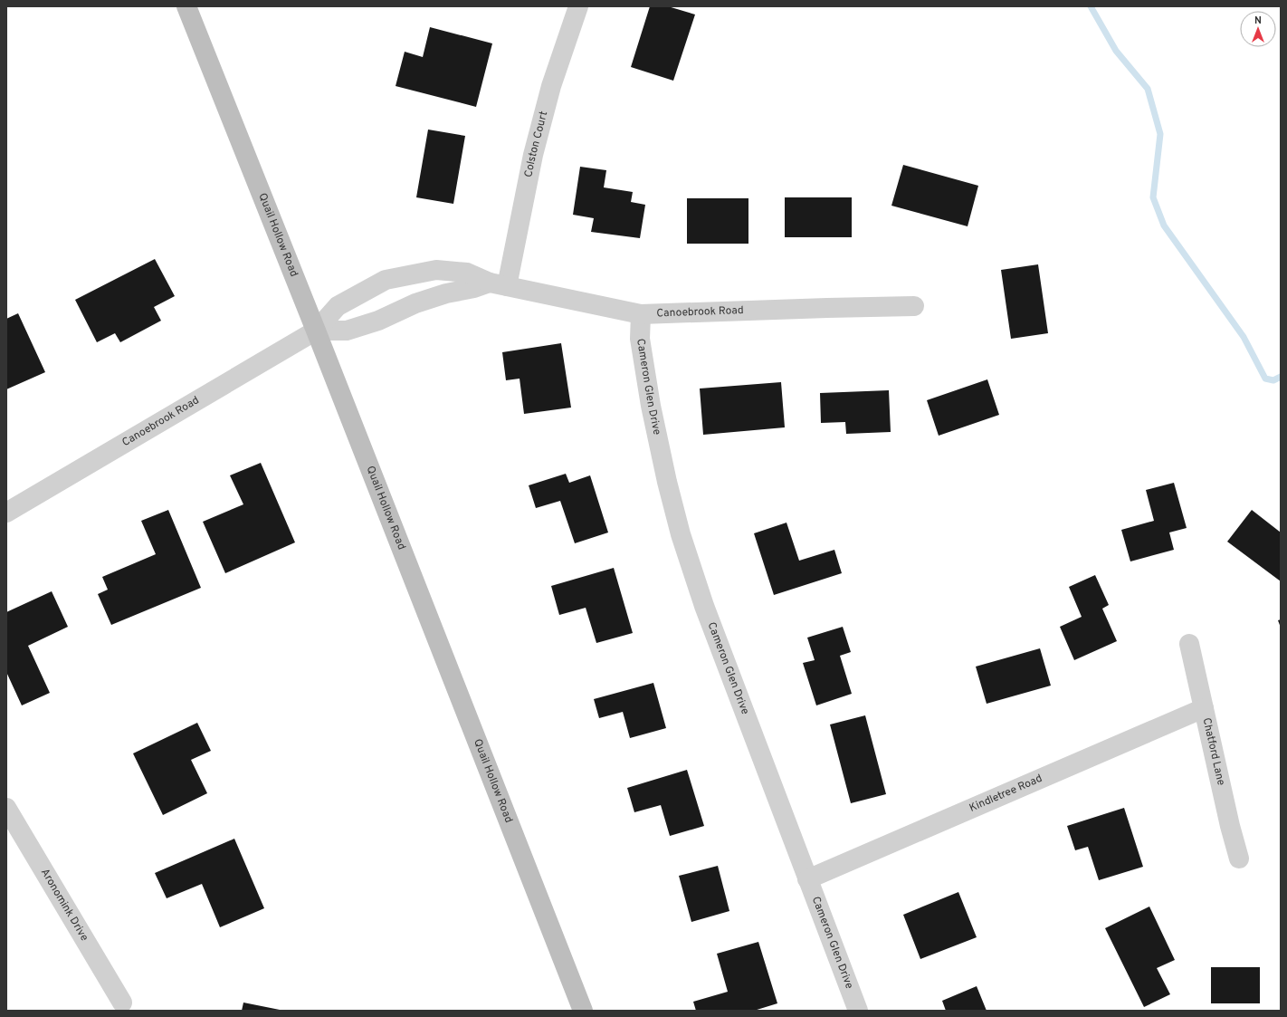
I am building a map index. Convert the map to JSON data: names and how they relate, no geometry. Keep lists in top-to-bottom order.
{
  "streets": {
    "main road": ["Quail Hollow Road"],
    "street": [
      "Colston Court",
      "Canoebrook Road",
      "Cameron Glen Drive",
      "Chatford Lane",
      "Kindletree Road",
      "Aronomink Drive"
    ]
  },
  "crossings": [
    ["Colston Court", "Canoebrook Road"],
    ["Quail Hollow Road", "Canoebrook Road"],
    ["Canoebrook Road", "Cameron Glen Drive"],
    ["Cameron Glen Drive", "Kindletree Road"],
    ["Chatford Lane", "Kindletree Road"]
  ],
  "north": "top"
}
